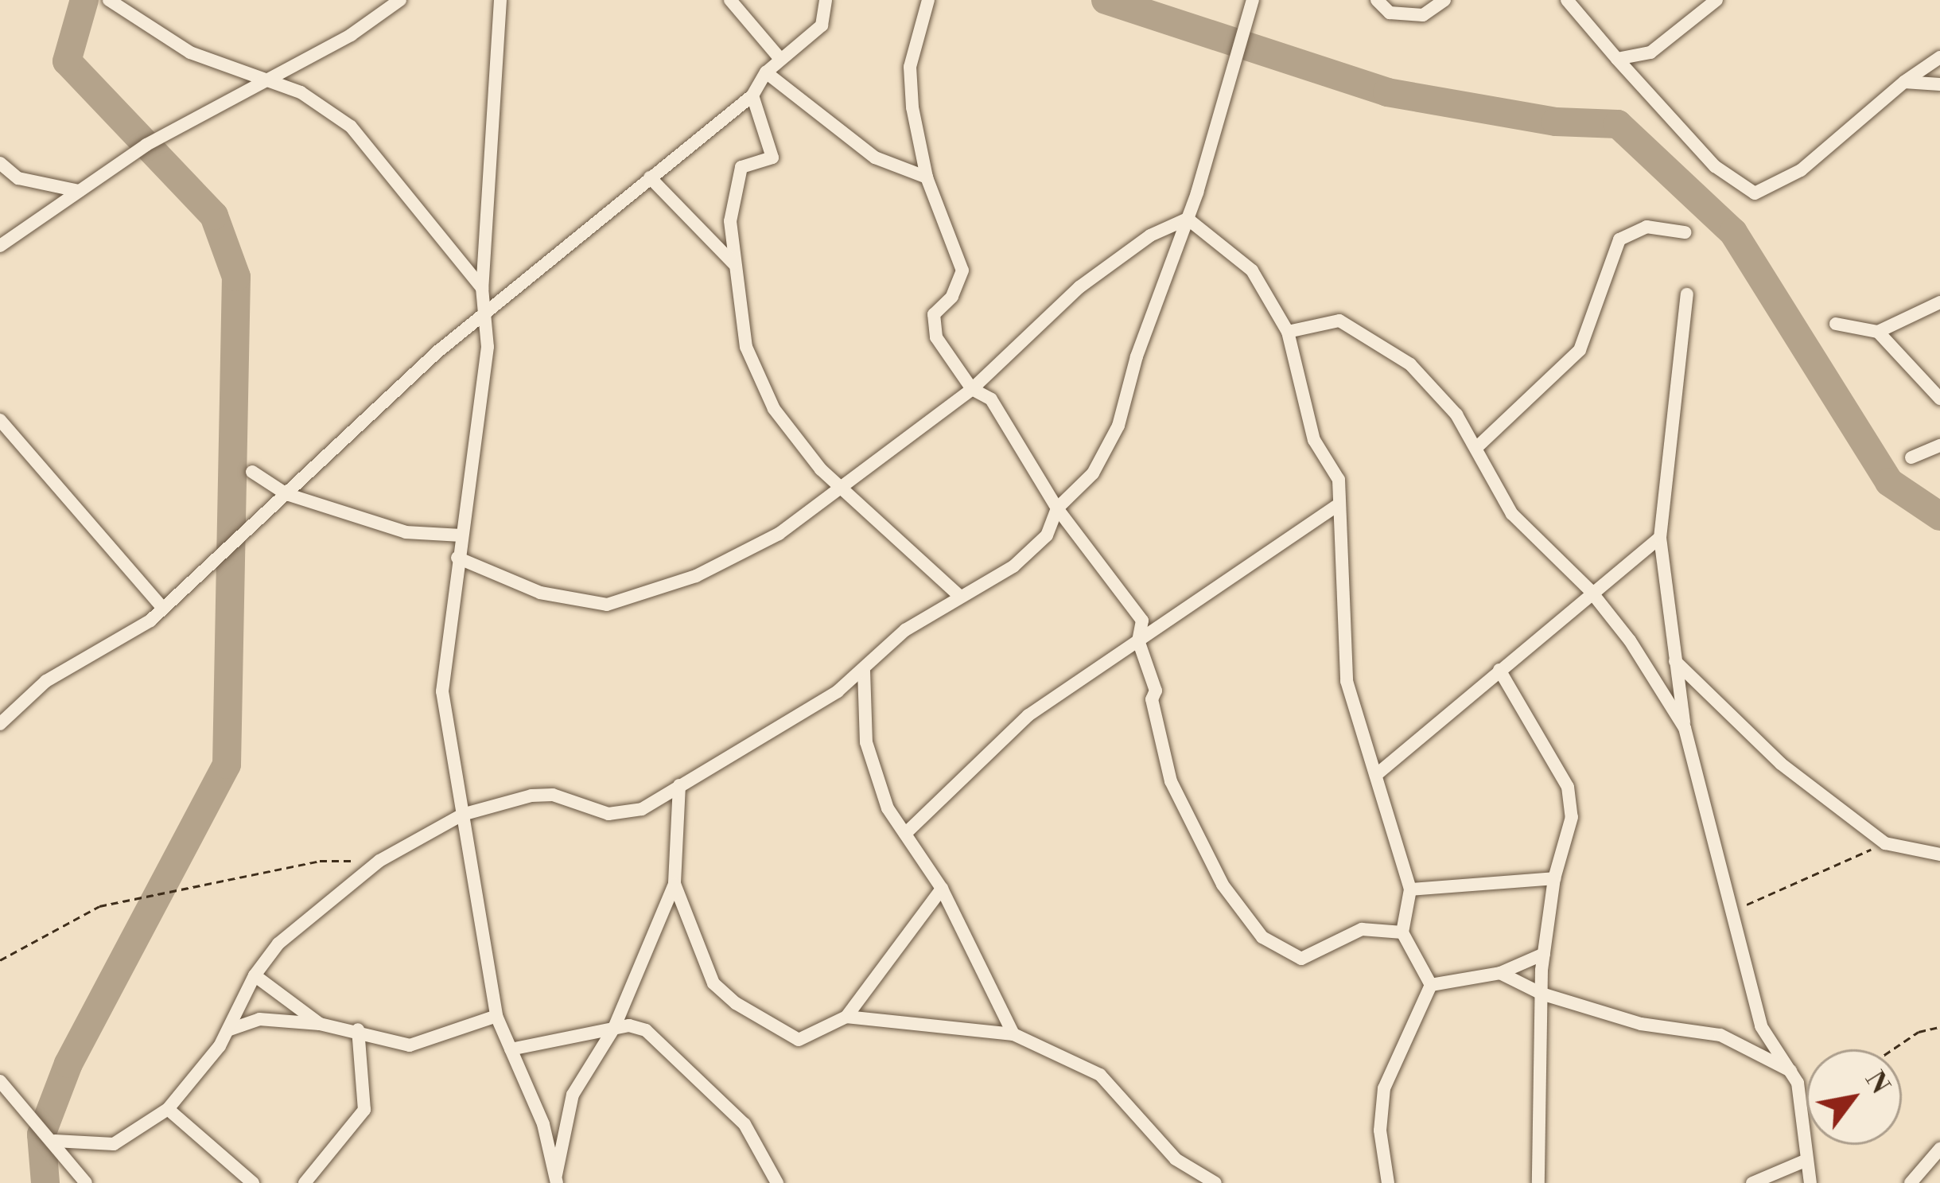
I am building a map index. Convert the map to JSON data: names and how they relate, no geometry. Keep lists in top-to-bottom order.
{
  "north": "top right"
}
